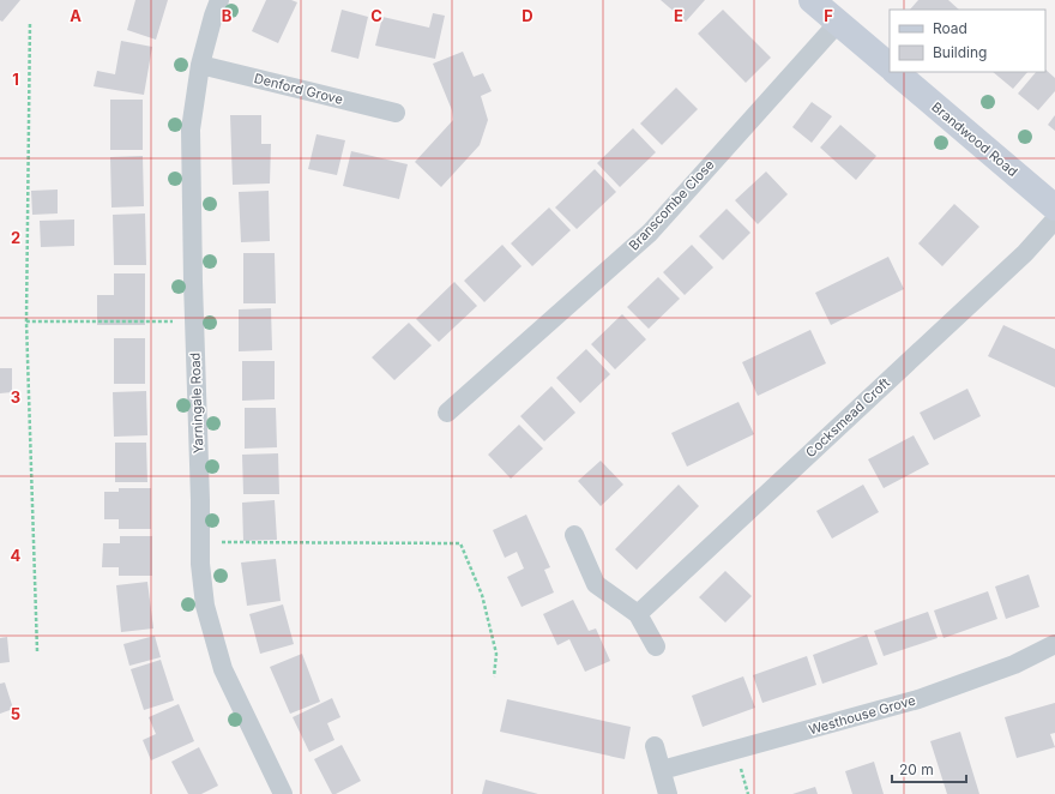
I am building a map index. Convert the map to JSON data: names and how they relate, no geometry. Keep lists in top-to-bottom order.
{
  "streets": {
    "street": [
      "Denford Grove",
      "Brandwood Road",
      "Branscombe Close",
      "Yarningale Road",
      "Cocksmead Croft",
      "Westhouse Grove"
    ]
  },
  "crossings": [
    ["Denford Grove", "Yarningale Road"]
  ],
  "legend": ["Road", "Building"],
  "scale_bar": "20 m",
  "grid": {
    "columns": [
      "A",
      "B",
      "C",
      "D",
      "E",
      "F"
    ],
    "rows": [
      "1",
      "2",
      "3",
      "4",
      "5"
    ]
  }
}
